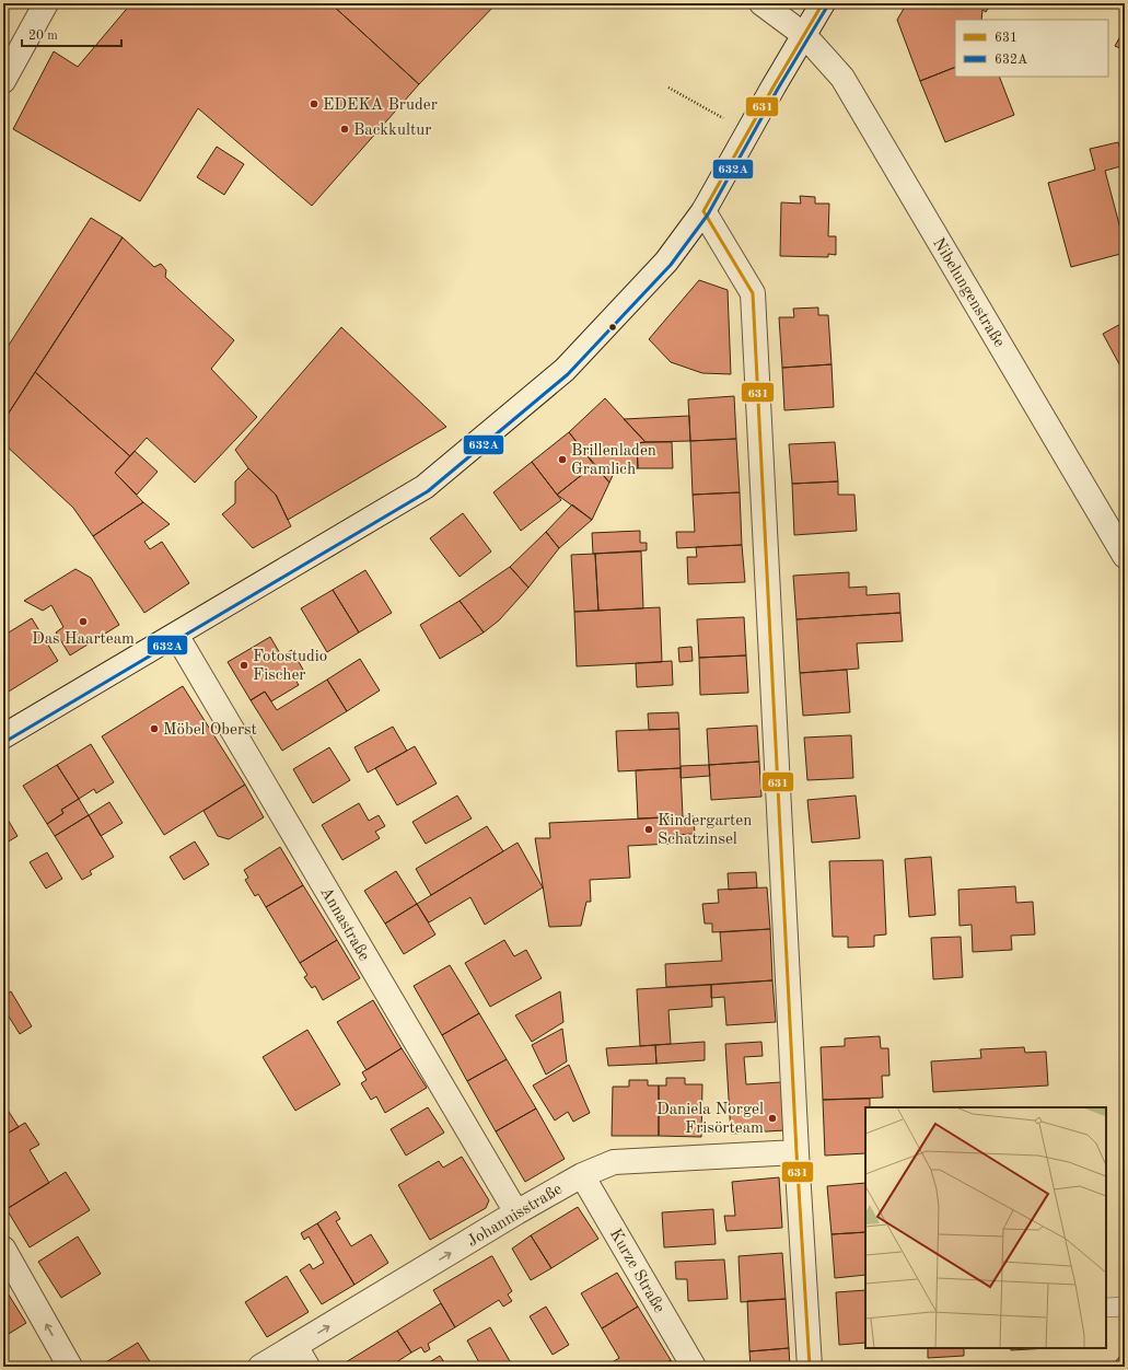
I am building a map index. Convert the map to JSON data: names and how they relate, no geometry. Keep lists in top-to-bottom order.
{
  "streets": {
    "street": [
      "Nibelungenstraße",
      "Annastraße",
      "Johannisstraße",
      "Kurze Straße"
    ]
  },
  "crossings": [
    ["Annastraße", "Johannisstraße"],
    ["Johannisstraße", "Kurze Straße"]
  ],
  "one_way": ["Johannisstraße"],
  "places": [
    "EDEKA Bruder",
    "Backkultur",
    "Brillenladen Gramlich",
    "Das Haarteam",
    "Fotostudio Fischer",
    "Möbel Oberst",
    "Kindergarten Schatzinsel",
    "Daniela Norgel Frisörteam"
  ],
  "lines": ["transit line 631", "transit line 632A"],
  "legend": ["631", "632A"],
  "scale_bar": "20 m"
}
